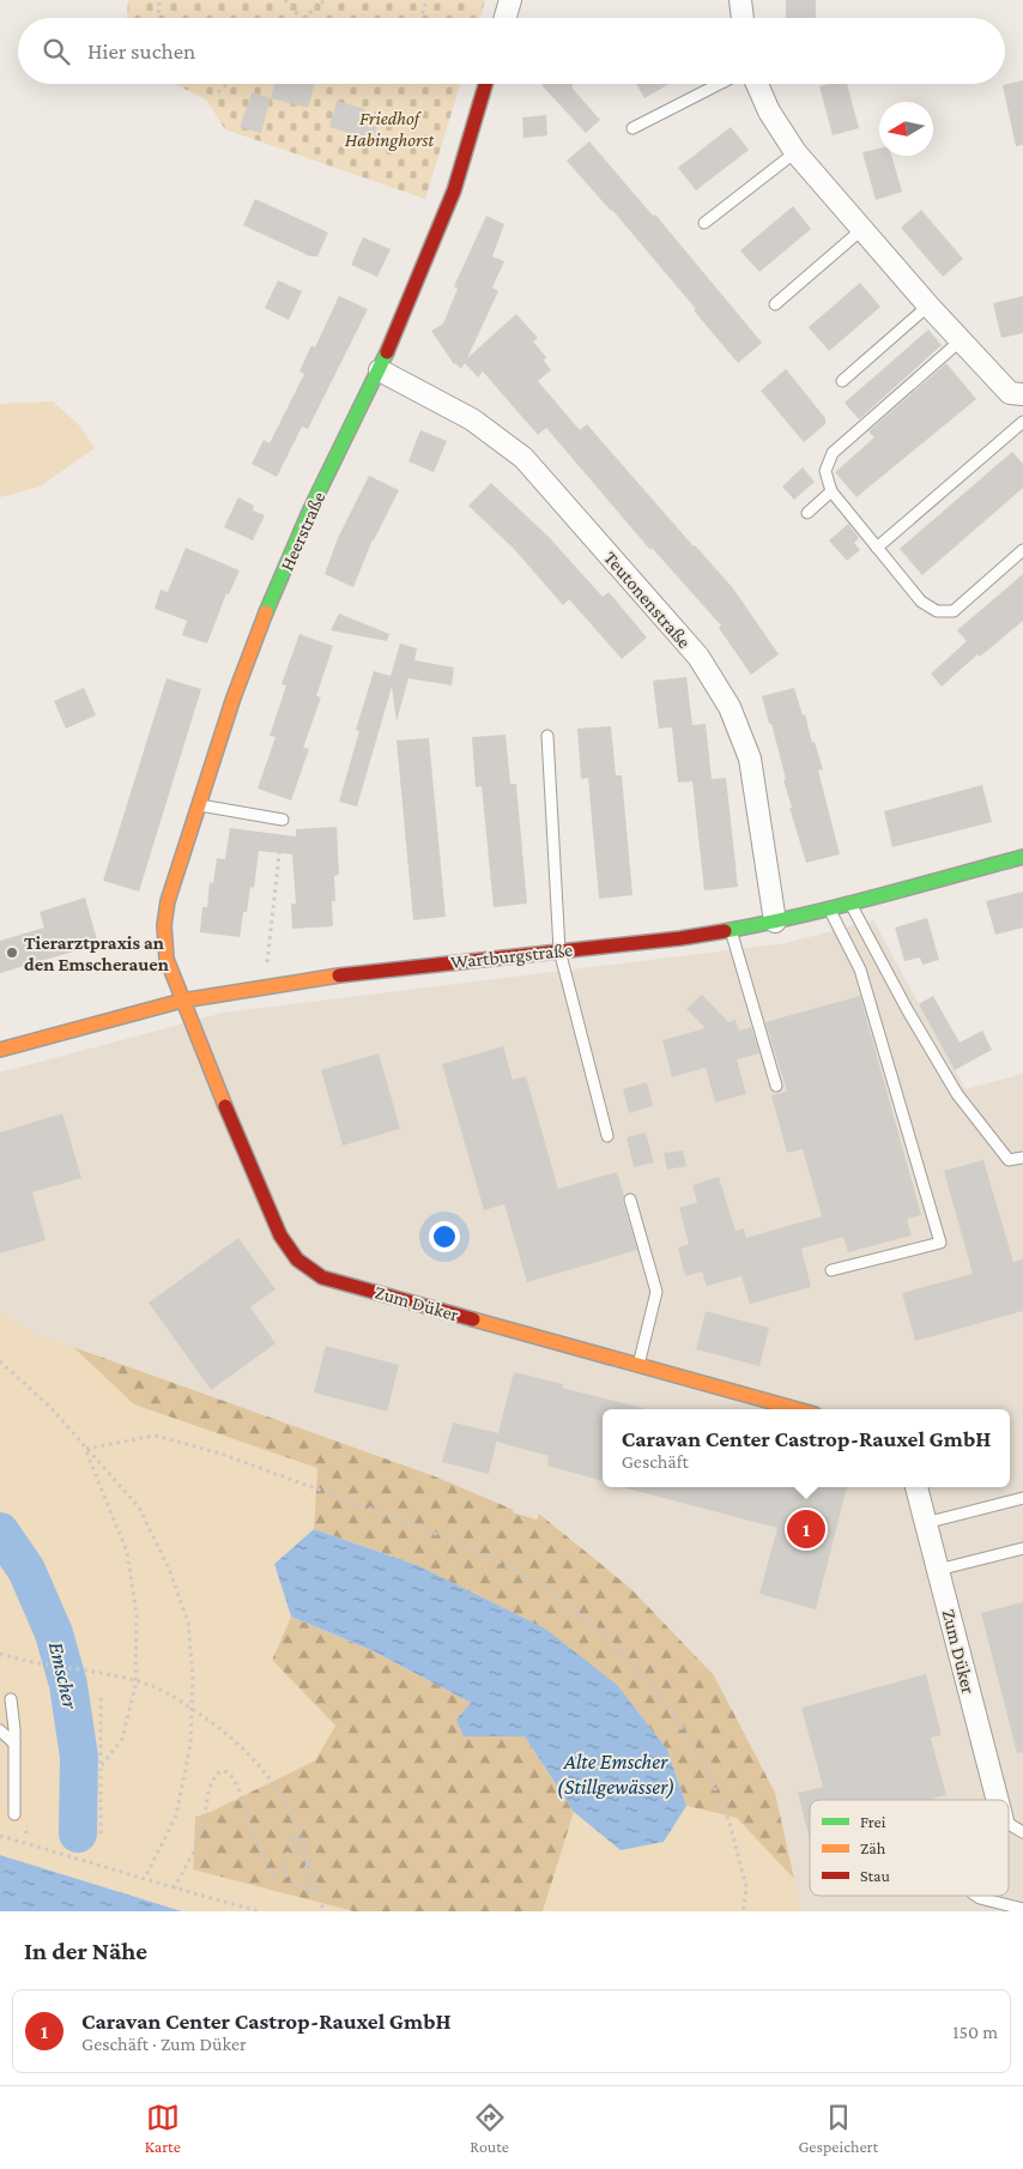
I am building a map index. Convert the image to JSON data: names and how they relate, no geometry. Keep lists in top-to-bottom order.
{
  "streets": {
    "street": [
      "Heerstraße",
      "Teutonenstraße",
      "Wartburgstraße",
      "Zum Düker"
    ]
  },
  "crossings": [
    ["Heerstraße", "Teutonenstraße"],
    ["Heerstraße", "Wartburgstraße"],
    ["Heerstraße", "Zum Düker"],
    ["Teutonenstraße", "Wartburgstraße"],
    ["Wartburgstraße", "Zum Düker"]
  ],
  "water": ["Emscher", "Alte Emscher (Stillgewässer)"],
  "parks": ["Friedhof Habinghorst"],
  "places": ["Tierarztpraxis an den Emscherauen"],
  "legend": ["Frei", "Zäh", "Stau"],
  "north": "left",
  "page": {
    "search": "Hier suchen",
    "popup": ["Caravan Center Castrop-Rauxel GmbH", "Geschäft"],
    "pins": "1",
    "heading": "In der Nähe",
    "list": [
      {
        "mark": "1",
        "name": "Caravan Center Castrop-Rauxel GmbH",
        "note": "Geschäft · Zum Düker",
        "value": "150 m"
      }
    ],
    "nav": ["Karte", "Route", "Gespeichert"]
  }
}
